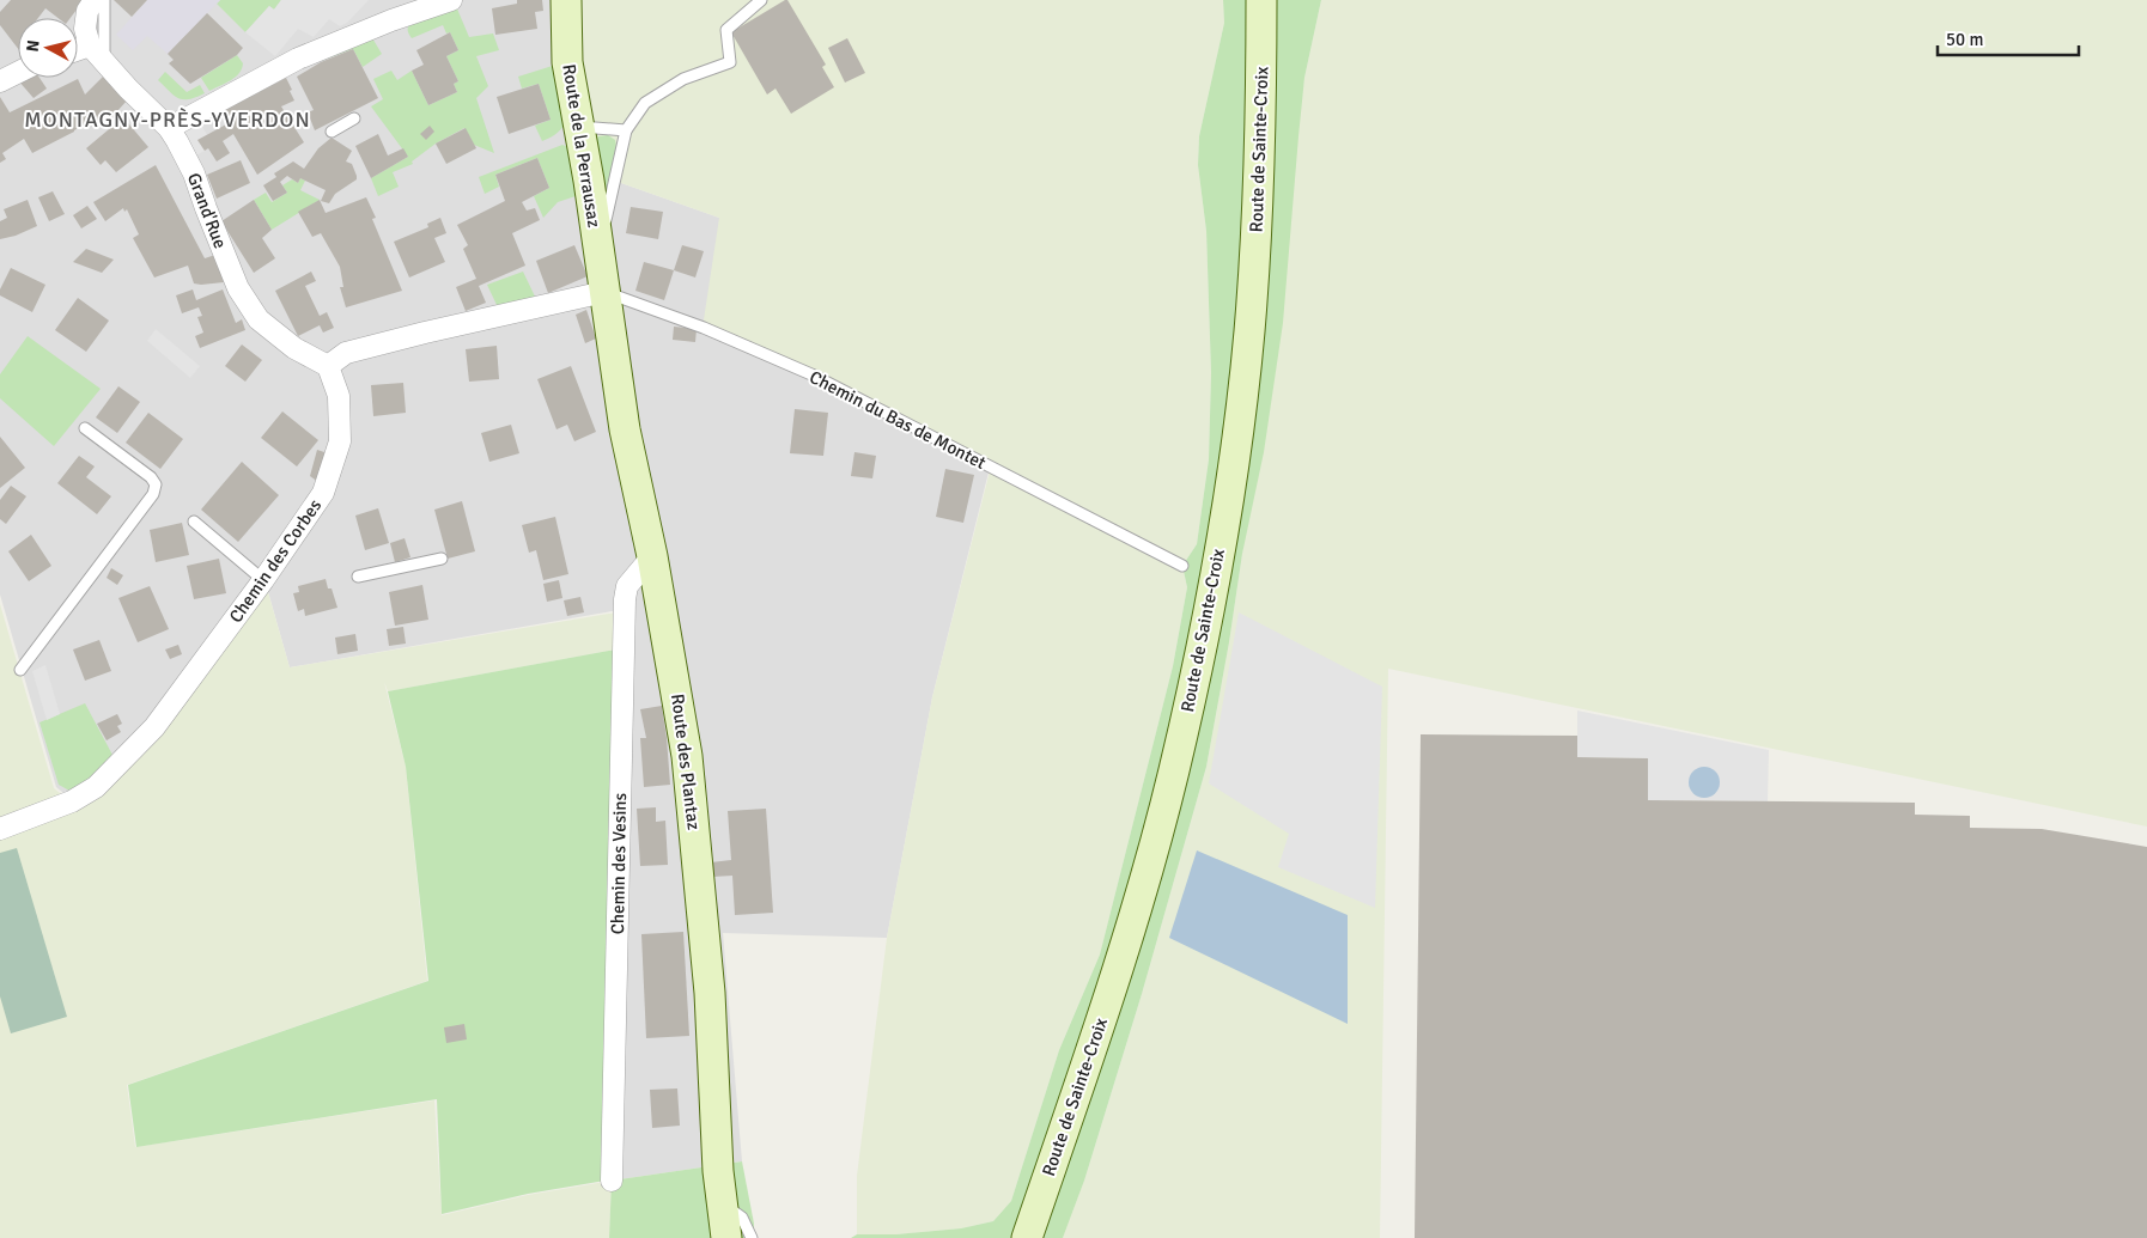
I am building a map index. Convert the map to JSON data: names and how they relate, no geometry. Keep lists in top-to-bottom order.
{
  "streets": {
    "main road": ["Route de la Perrausaz", "Route de Sainte-Croix", "Route des Plantaz"],
    "street": ["Grand'Rue", "Chemin des Corbes", "Chemin des Vesins"],
    "lane": ["Chemin du Bas de Montet"]
  },
  "crossings": [
    ["Route de la Perrausaz", "Chemin du Bas de Montet"],
    ["Route de la Perrausaz", "Route des Plantaz"],
    ["Grand'Rue", "Chemin des Corbes"],
    ["Chemin du Bas de Montet", "Route des Plantaz"],
    ["Route des Plantaz", "Chemin des Vesins"]
  ],
  "districts": ["MONTAGNY-PRÈS-YVERDON"],
  "scale_bar": "50 m",
  "north": "left"
}
